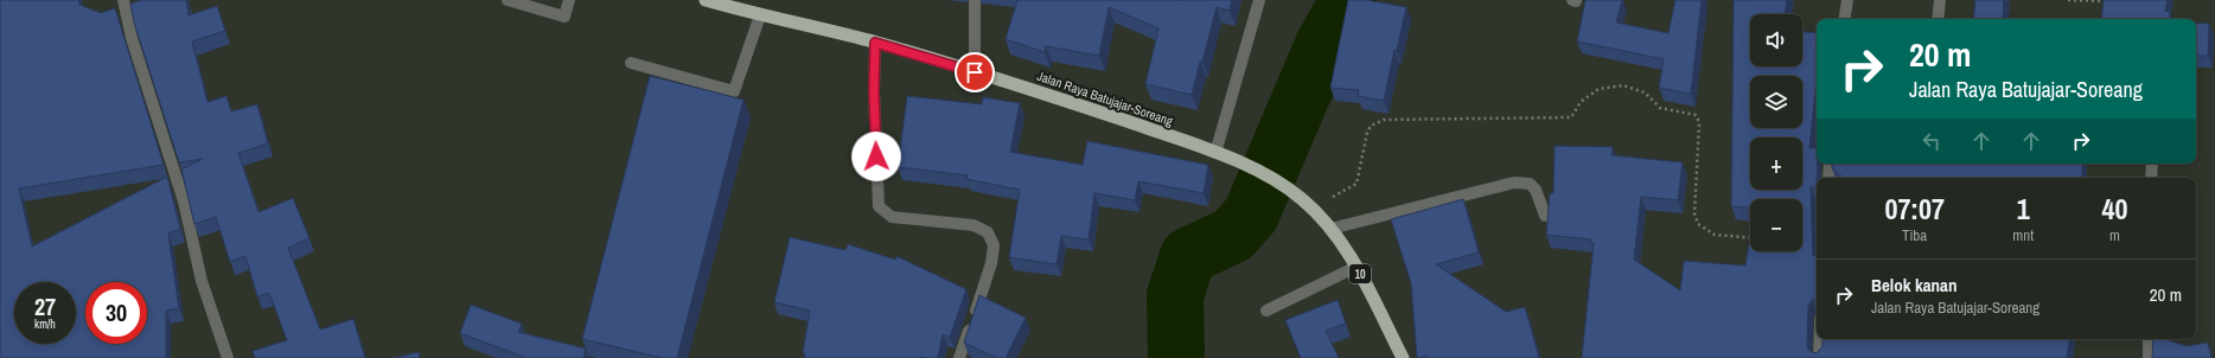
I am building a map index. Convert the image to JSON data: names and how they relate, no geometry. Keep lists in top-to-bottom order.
{
  "streets": {
    "highway": ["Jalan Raya Batujajar-Soreang", "10"]
  },
  "page": {
    "map_buttons": ["+", "−"],
    "turn": ["20 m", "Jalan Raya Batujajar-Soreang"],
    "eta": [
      "07:07",
      "Tiba",
      "1",
      "mnt",
      "40",
      "m"
    ],
    "list": [
      {
        "name": "Belok kanan",
        "note": "Jalan Raya Batujajar-Soreang",
        "value": "20 m"
      }
    ],
    "speed": "27 km/h",
    "limit": "30"
  }
}
